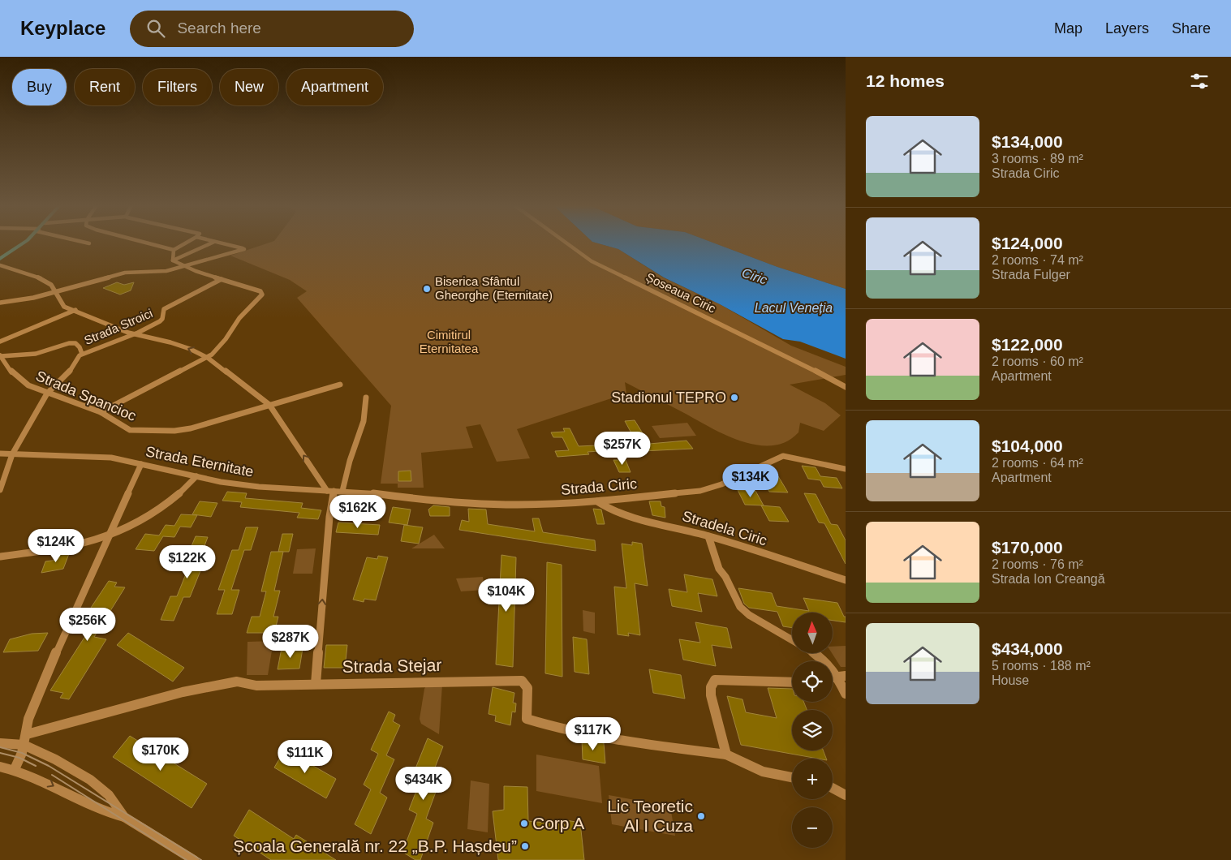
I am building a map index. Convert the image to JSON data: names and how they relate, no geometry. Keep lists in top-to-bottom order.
{
  "streets": {
    "street": [
      "Șoseaua Ciric",
      "Strada Stroici",
      "Strada Spancioc",
      "Strada Eternitate",
      "Strada Ciric",
      "Stradela Ciric",
      "Strada Stejar"
    ]
  },
  "crossings": [
    ["Strada Stroici", "Strada Spancioc"],
    ["Strada Stroici", "Strada Eternitate"],
    ["Strada Eternitate", "Strada Ciric"],
    ["Strada Ciric", "Stradela Ciric"]
  ],
  "water": ["Ciric", "Lacul Veneția"],
  "parks": ["Cimitirul Eternitatea"],
  "places": [
    "Biserica Sfântul Gheorghe (Eternitate)",
    "Stadionul TEPRO",
    "Lic Teoretic Al I Cuza",
    "Corp A",
    "Școala Generală nr. 22 „B.P. Hașdeu”"
  ],
  "north": "top",
  "page": {
    "header": "Keyplace",
    "search": "Search here",
    "nav": ["Map", "Layers", "Share"],
    "heading": "12 homes",
    "chip": [
      "Buy",
      "Rent",
      "Filters",
      "New",
      "Apartment"
    ],
    "list": [
      {
        "name": "$134,000",
        "note": "3 rooms · 89 m² · Strada Ciric"
      },
      {
        "name": "$124,000",
        "note": "2 rooms · 74 m² · Strada Fulger"
      },
      {
        "name": "$122,000",
        "note": "2 rooms · 60 m² · Apartment"
      },
      {
        "name": "$104,000",
        "note": "2 rooms · 64 m² · Apartment"
      },
      {
        "name": "$170,000",
        "note": "2 rooms · 76 m² · Strada Ion Creangă"
      },
      {
        "name": "$434,000",
        "note": "5 rooms · 188 m² · House"
      }
    ],
    "price": [
      "$257K",
      "$134K",
      "$162K",
      "$124K",
      "$122K",
      "$104K",
      "$256K",
      "$287K",
      "$117K",
      "$170K",
      "$111K",
      "$434K"
    ],
    "map_buttons": ["+", "−"]
  }
}
